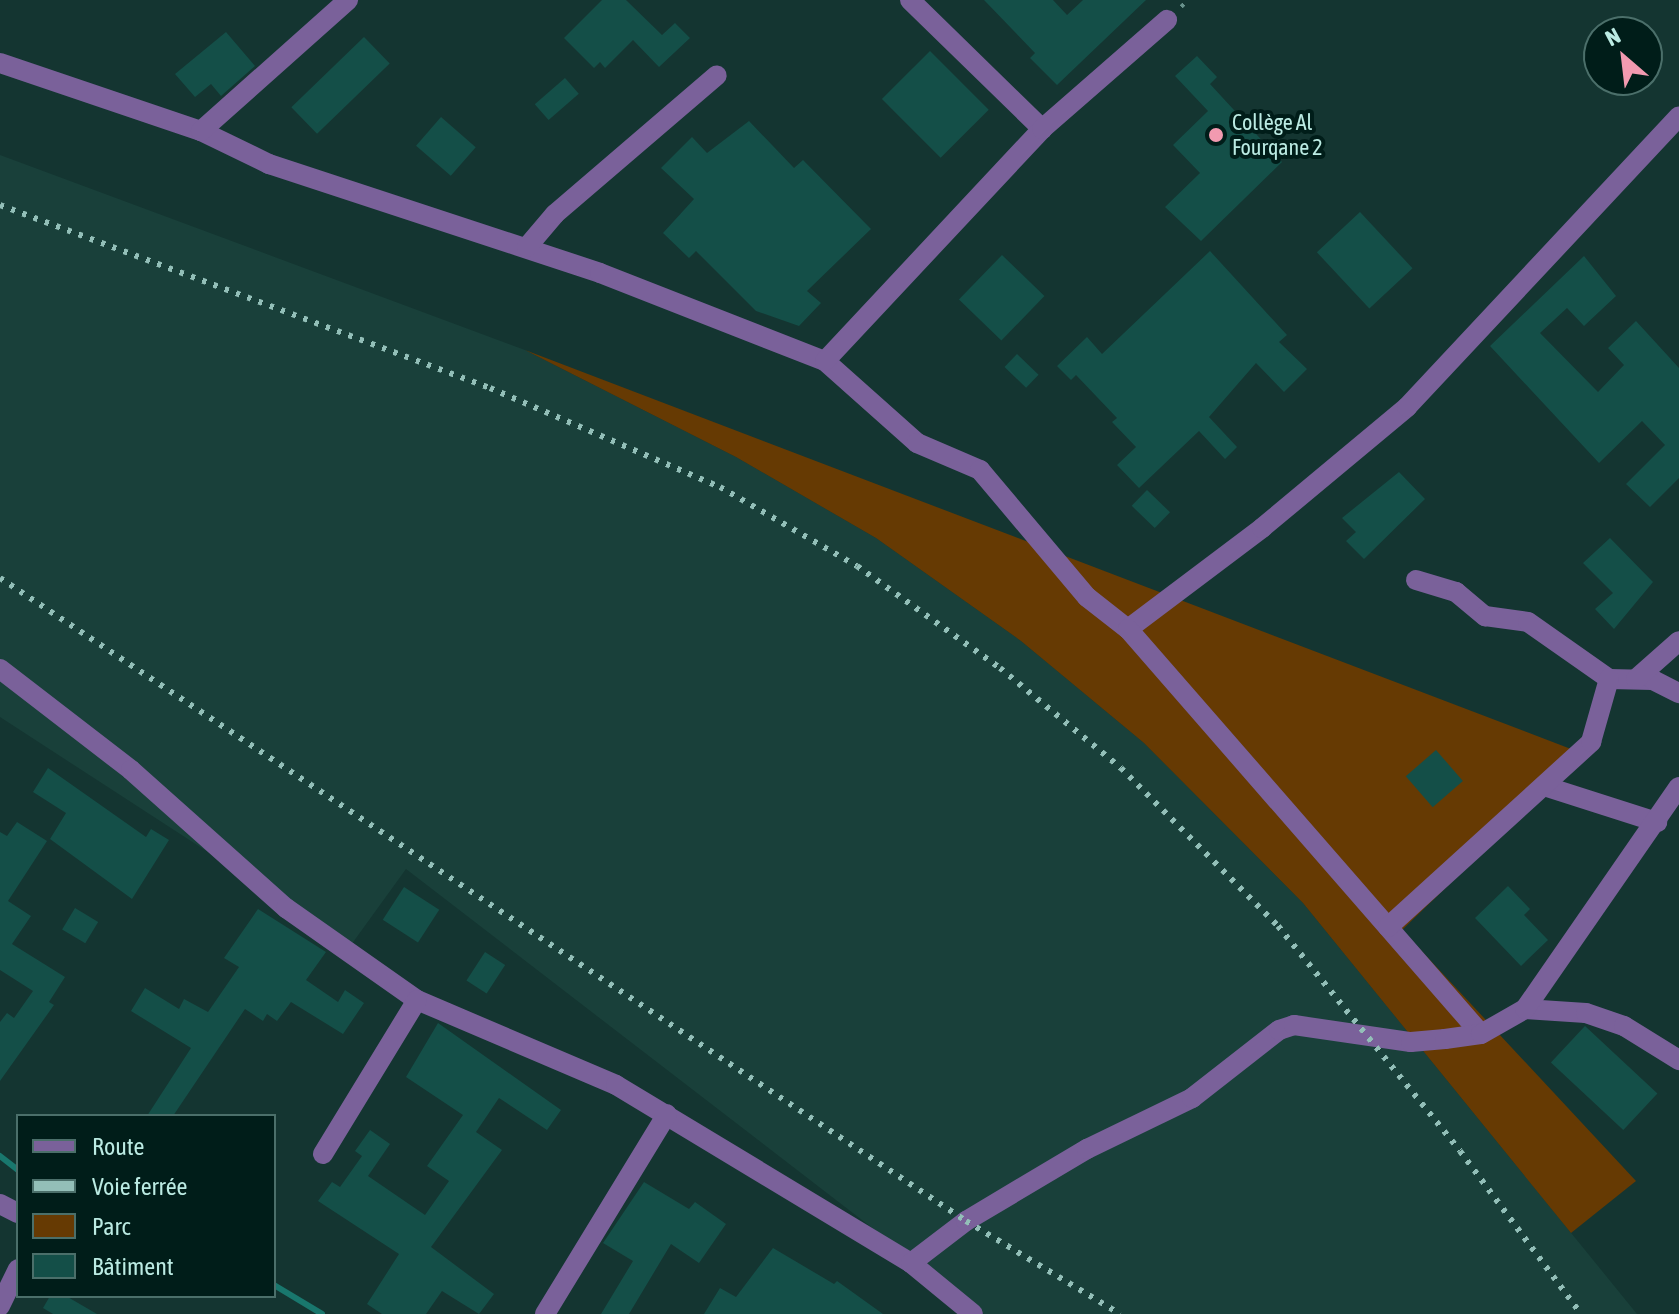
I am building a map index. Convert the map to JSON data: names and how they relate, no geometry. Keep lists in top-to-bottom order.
{
  "places": ["Collège Al Fourqane 2"],
  "legend": [
    "Route",
    "Voie ferrée",
    "Parc",
    "Bâtiment"
  ],
  "north": "top left"
}
